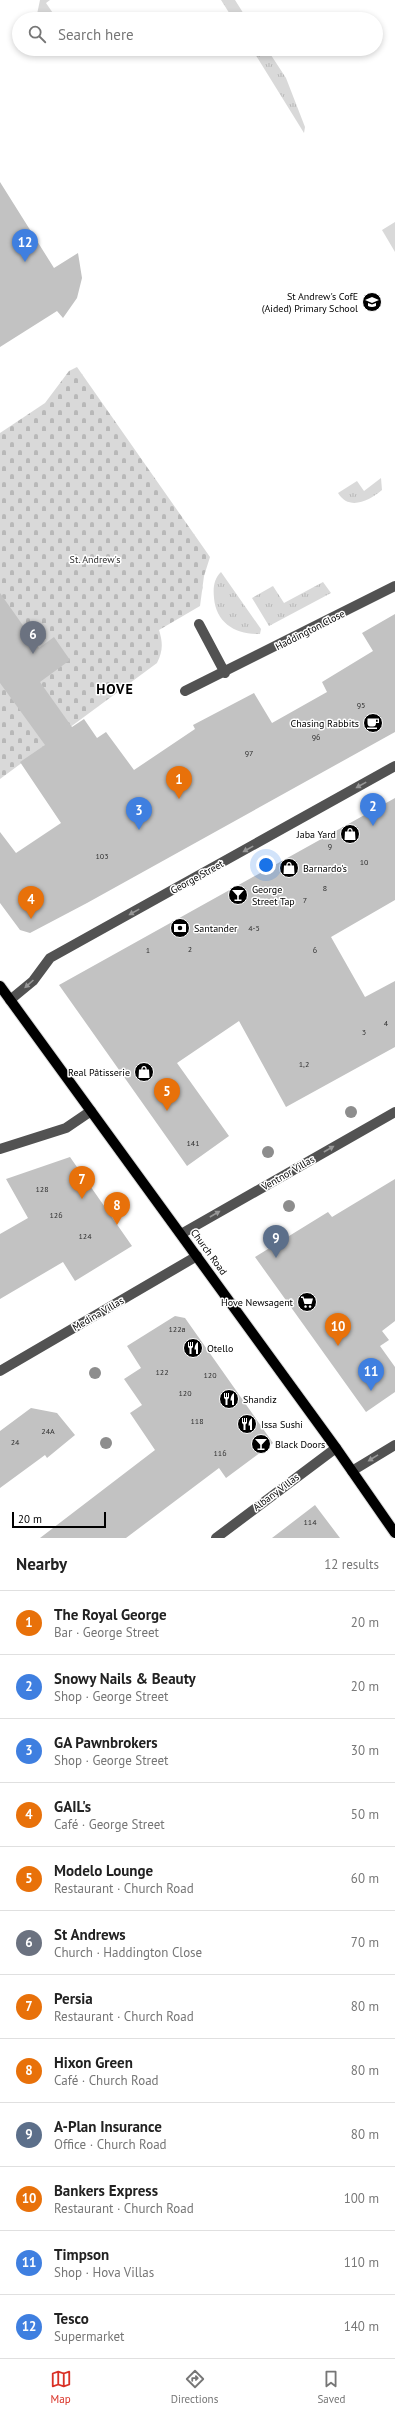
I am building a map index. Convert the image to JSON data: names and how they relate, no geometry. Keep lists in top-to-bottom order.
{
  "streets": {
    "main road": ["Church Road"],
    "street": [
      "Haddington Close",
      "George Street",
      "Ventnor Villas",
      "Medina Villas",
      "Albany Villas"
    ]
  },
  "crossings": [
    ["George Street", "Church Road"],
    ["Ventnor Villas", "Church Road"],
    ["Church Road", "Medina Villas"],
    ["Church Road", "Albany Villas"]
  ],
  "one_way": ["George Street", "Ventnor Villas"],
  "districts": ["HOVE"],
  "parks": ["St. Andrew's"],
  "places": {
    "school or university": ["St Andrew's CofE (Aided) Primary School"],
    "cafe": ["Chasing Rabbits"],
    "shop": ["Jaba Yard", "Barnardo's", "Real Pâtisserie"],
    "bar": ["George Street Tap", "Black Doors"],
    "bank": ["Santander"],
    "supermarket": ["Hove Newsagent"],
    "restaurant": ["Otello", "Shandiz", "Issa Sushi"]
  },
  "house_numbers": [
    "95",
    "96",
    "97",
    "9",
    "103",
    "10",
    "8",
    "7",
    "4-5",
    "2",
    "1",
    "6",
    "4",
    "3",
    "1,2",
    "141",
    "128",
    "126",
    "124",
    "122a",
    "122",
    "120",
    "120",
    "118",
    "24A",
    "24",
    "116",
    "114"
  ],
  "scale_bar": "20 m",
  "page": {
    "search": "Search here",
    "pins": [
      "12",
      "6",
      "1",
      "2",
      "3",
      "4",
      "5",
      "7",
      "8",
      "9",
      "10",
      "11"
    ],
    "scale": "20 m",
    "heading": ["Nearby", "12 results"],
    "list": [
      {
        "mark": "1",
        "name": "The Royal George",
        "note": "Bar · George Street",
        "value": "20 m"
      },
      {
        "mark": "2",
        "name": "Snowy Nails & Beauty",
        "note": "Shop · George Street",
        "value": "20 m"
      },
      {
        "mark": "3",
        "name": "GA Pawnbrokers",
        "note": "Shop · George Street",
        "value": "30 m"
      },
      {
        "mark": "4",
        "name": "GAIL's",
        "note": "Café · George Street",
        "value": "50 m"
      },
      {
        "mark": "5",
        "name": "Modelo Lounge",
        "note": "Restaurant · Church Road",
        "value": "60 m"
      },
      {
        "mark": "6",
        "name": "St Andrews",
        "note": "Church · Haddington Close",
        "value": "70 m"
      },
      {
        "mark": "7",
        "name": "Persia",
        "note": "Restaurant · Church Road",
        "value": "80 m"
      },
      {
        "mark": "8",
        "name": "Hixon Green",
        "note": "Café · Church Road",
        "value": "80 m"
      },
      {
        "mark": "9",
        "name": "A-Plan Insurance",
        "note": "Office · Church Road",
        "value": "80 m"
      },
      {
        "mark": "10",
        "name": "Bankers Express",
        "note": "Restaurant · Church Road",
        "value": "100 m"
      },
      {
        "mark": "11",
        "name": "Timpson",
        "note": "Shop · Hova Villas",
        "value": "110 m"
      },
      {
        "mark": "12",
        "name": "Tesco",
        "note": "Supermarket",
        "value": "140 m"
      }
    ],
    "nav": ["Map", "Directions", "Saved"]
  }
}
